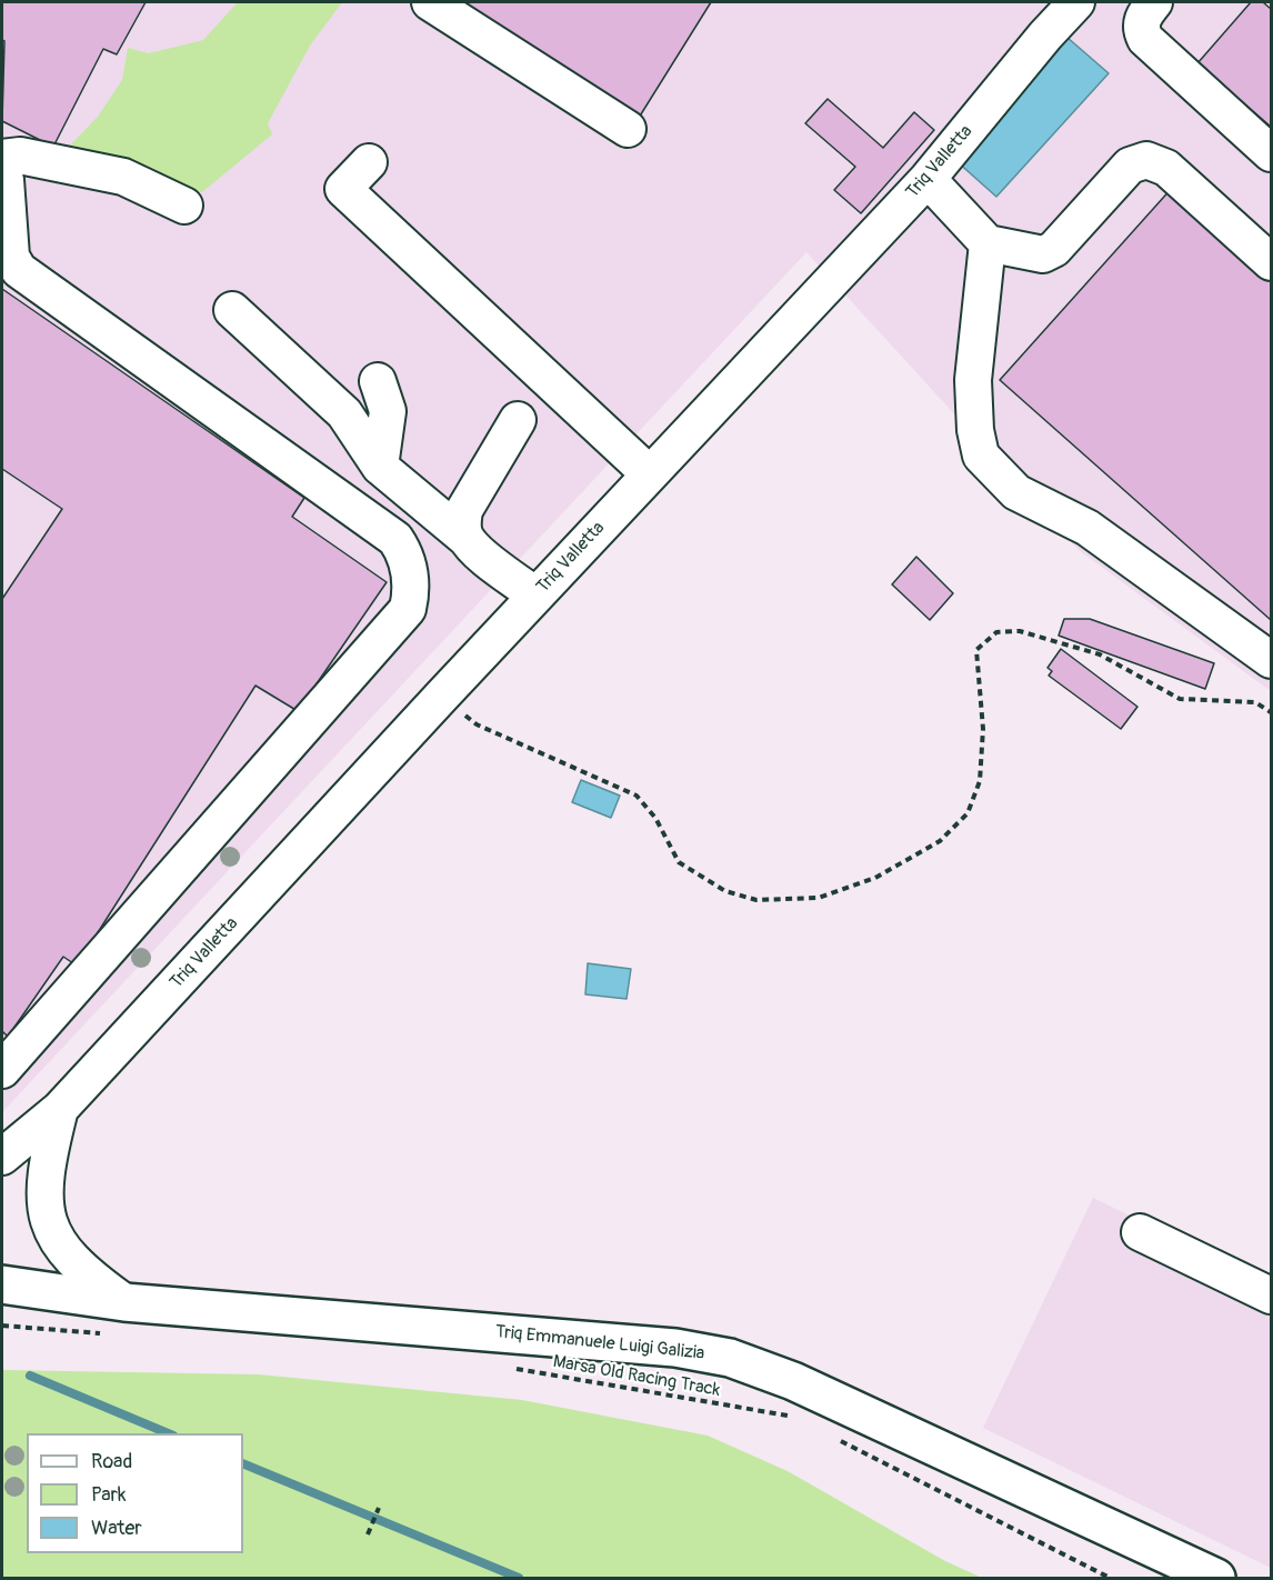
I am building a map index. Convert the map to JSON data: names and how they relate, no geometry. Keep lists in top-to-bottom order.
{
  "streets": {
    "main road": ["Triq Emmanuele Luigi Galizia"],
    "street": ["Triq Valletta"],
    "path": ["Marsa Old Racing Track"]
  },
  "legend": ["Road", "Park", "Water"]
}
